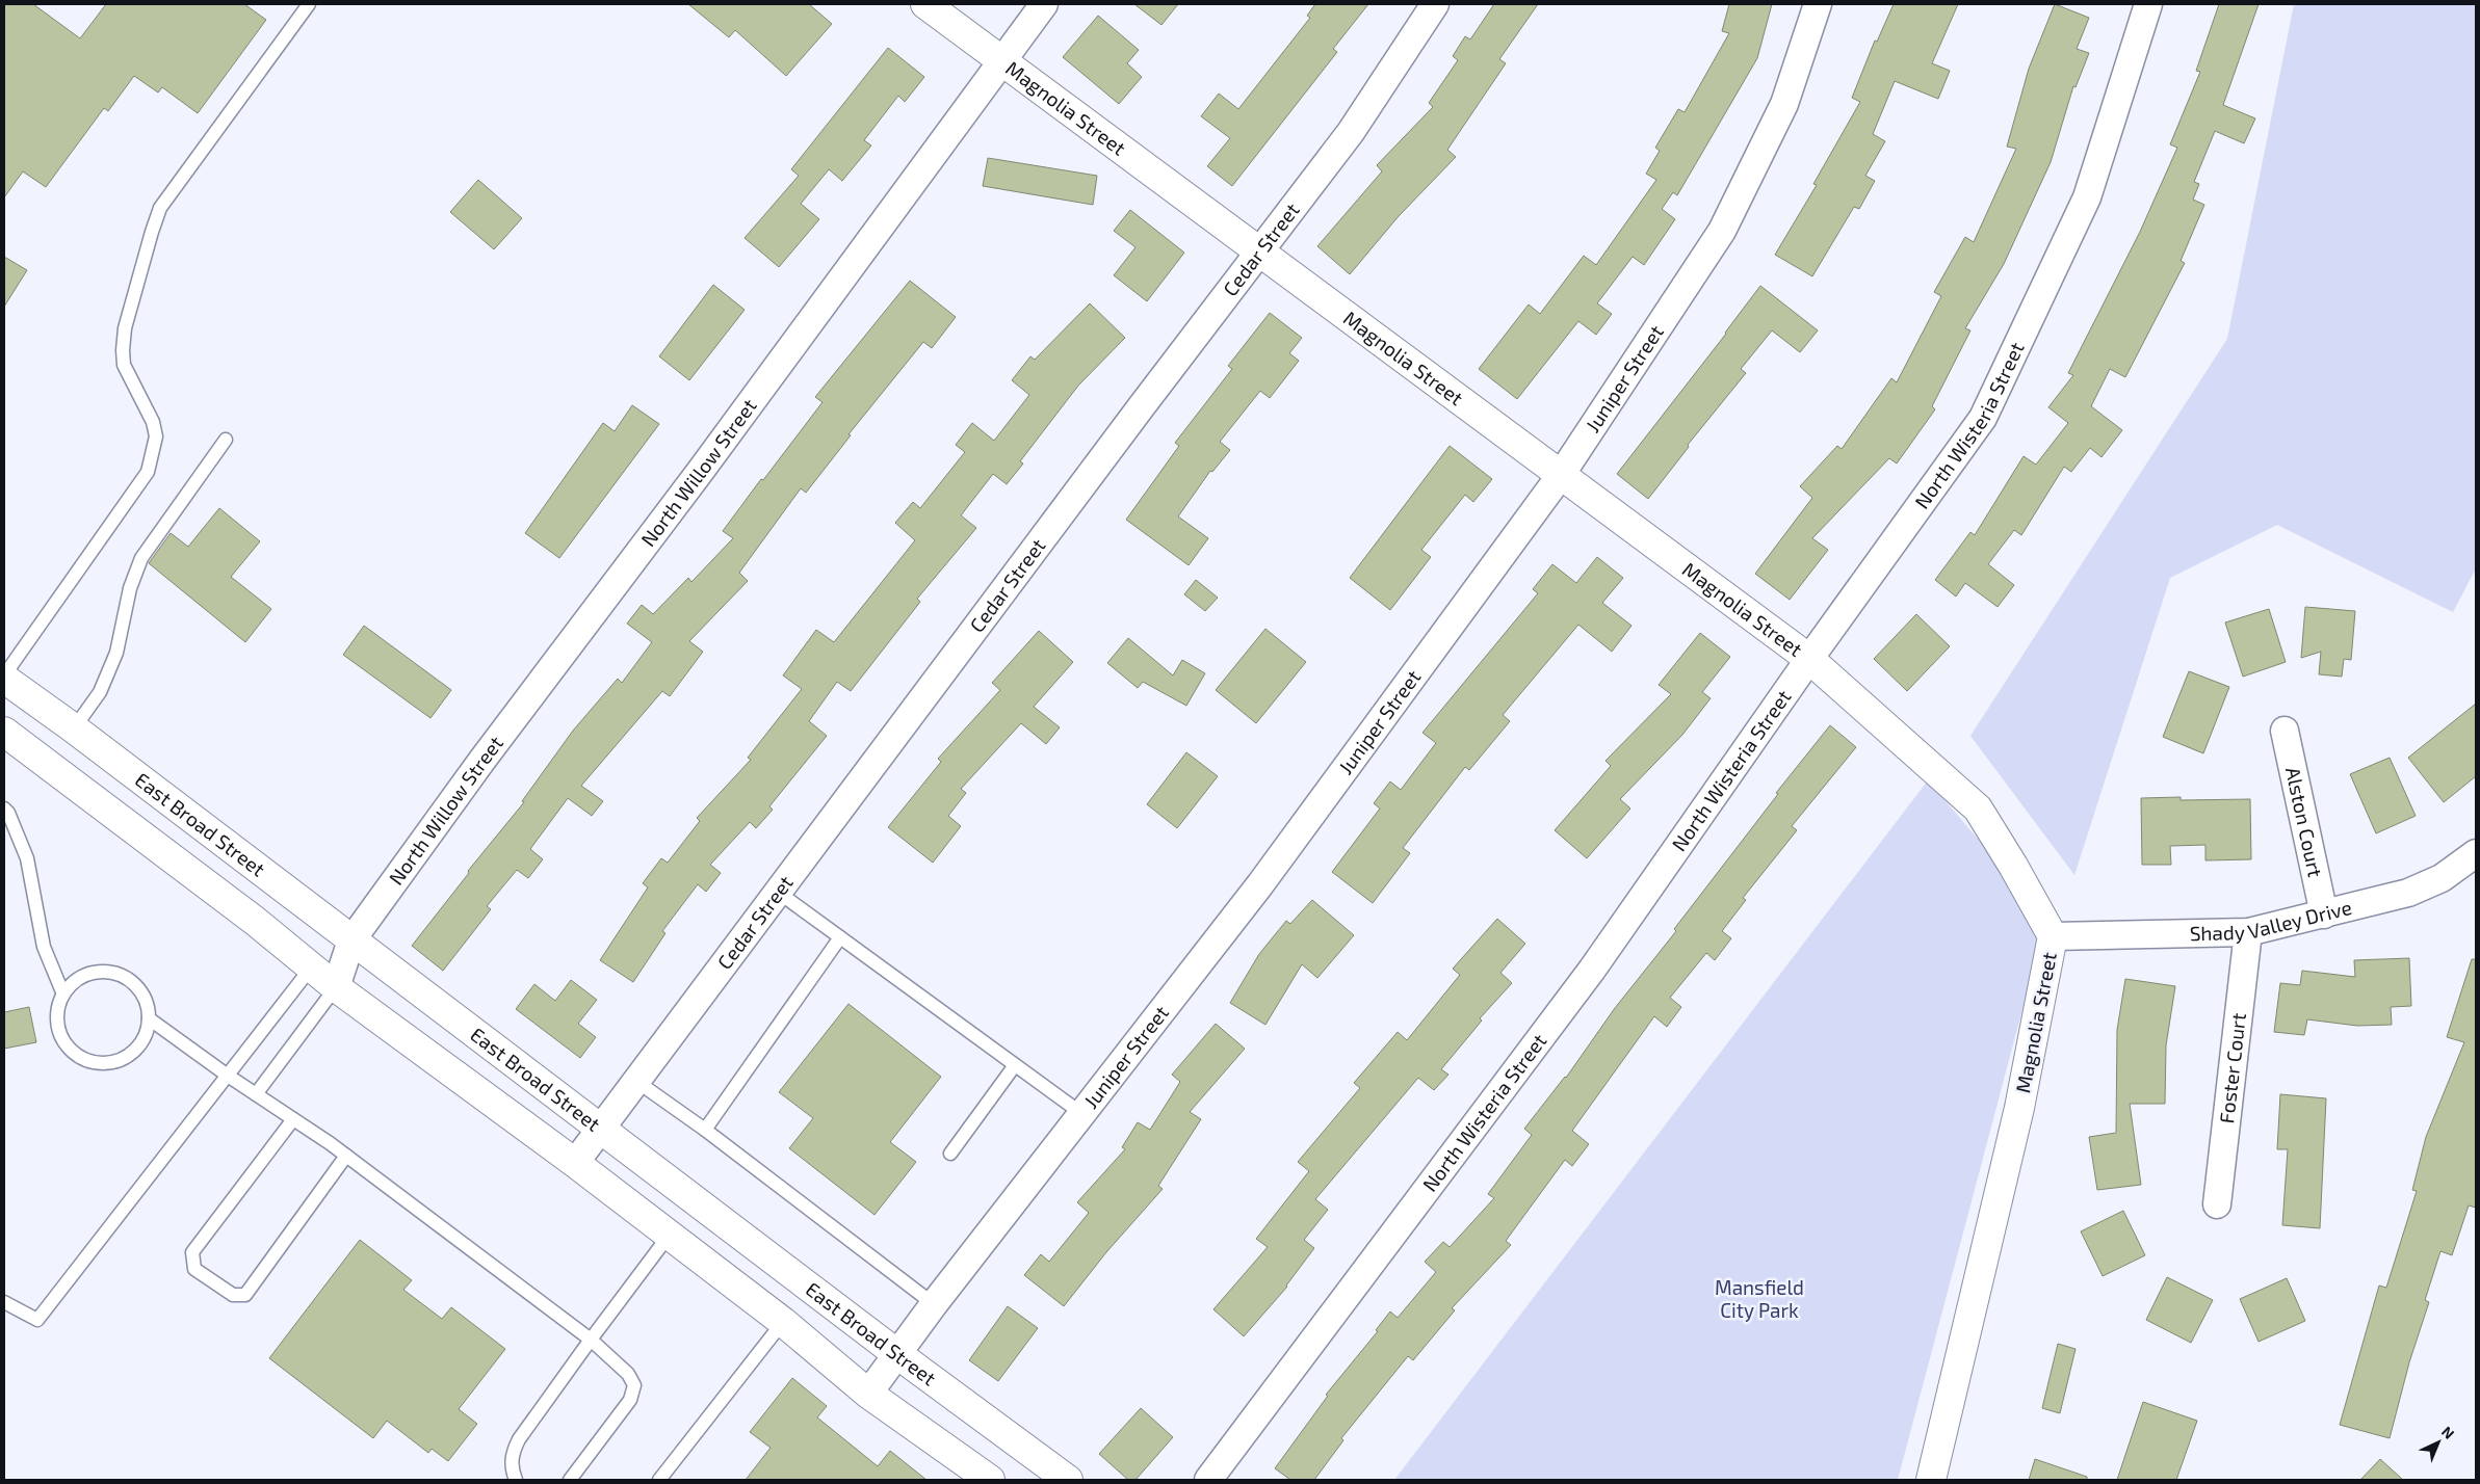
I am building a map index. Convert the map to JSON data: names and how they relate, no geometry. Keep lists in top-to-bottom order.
{
  "streets": {
    "main road": ["Magnolia Street", "East Broad Street"],
    "street": [
      "Cedar Street",
      "Juniper Street",
      "North Wisteria Street",
      "North Willow Street",
      "Alston Court",
      "Shady Valley Drive",
      "Foster Court"
    ]
  },
  "crossings": [
    ["Magnolia Street", "Cedar Street"],
    ["Magnolia Street", "Juniper Street"],
    ["Magnolia Street", "North Wisteria Street"],
    ["Magnolia Street", "North Willow Street"],
    ["Magnolia Street", "Shady Valley Drive"],
    ["Cedar Street", "East Broad Street"],
    ["Juniper Street", "East Broad Street"],
    ["North Willow Street", "East Broad Street"],
    ["Alston Court", "Shady Valley Drive"],
    ["Shady Valley Drive", "Foster Court"]
  ],
  "parks": ["Mansfield City Park"],
  "north": "top right"
}
